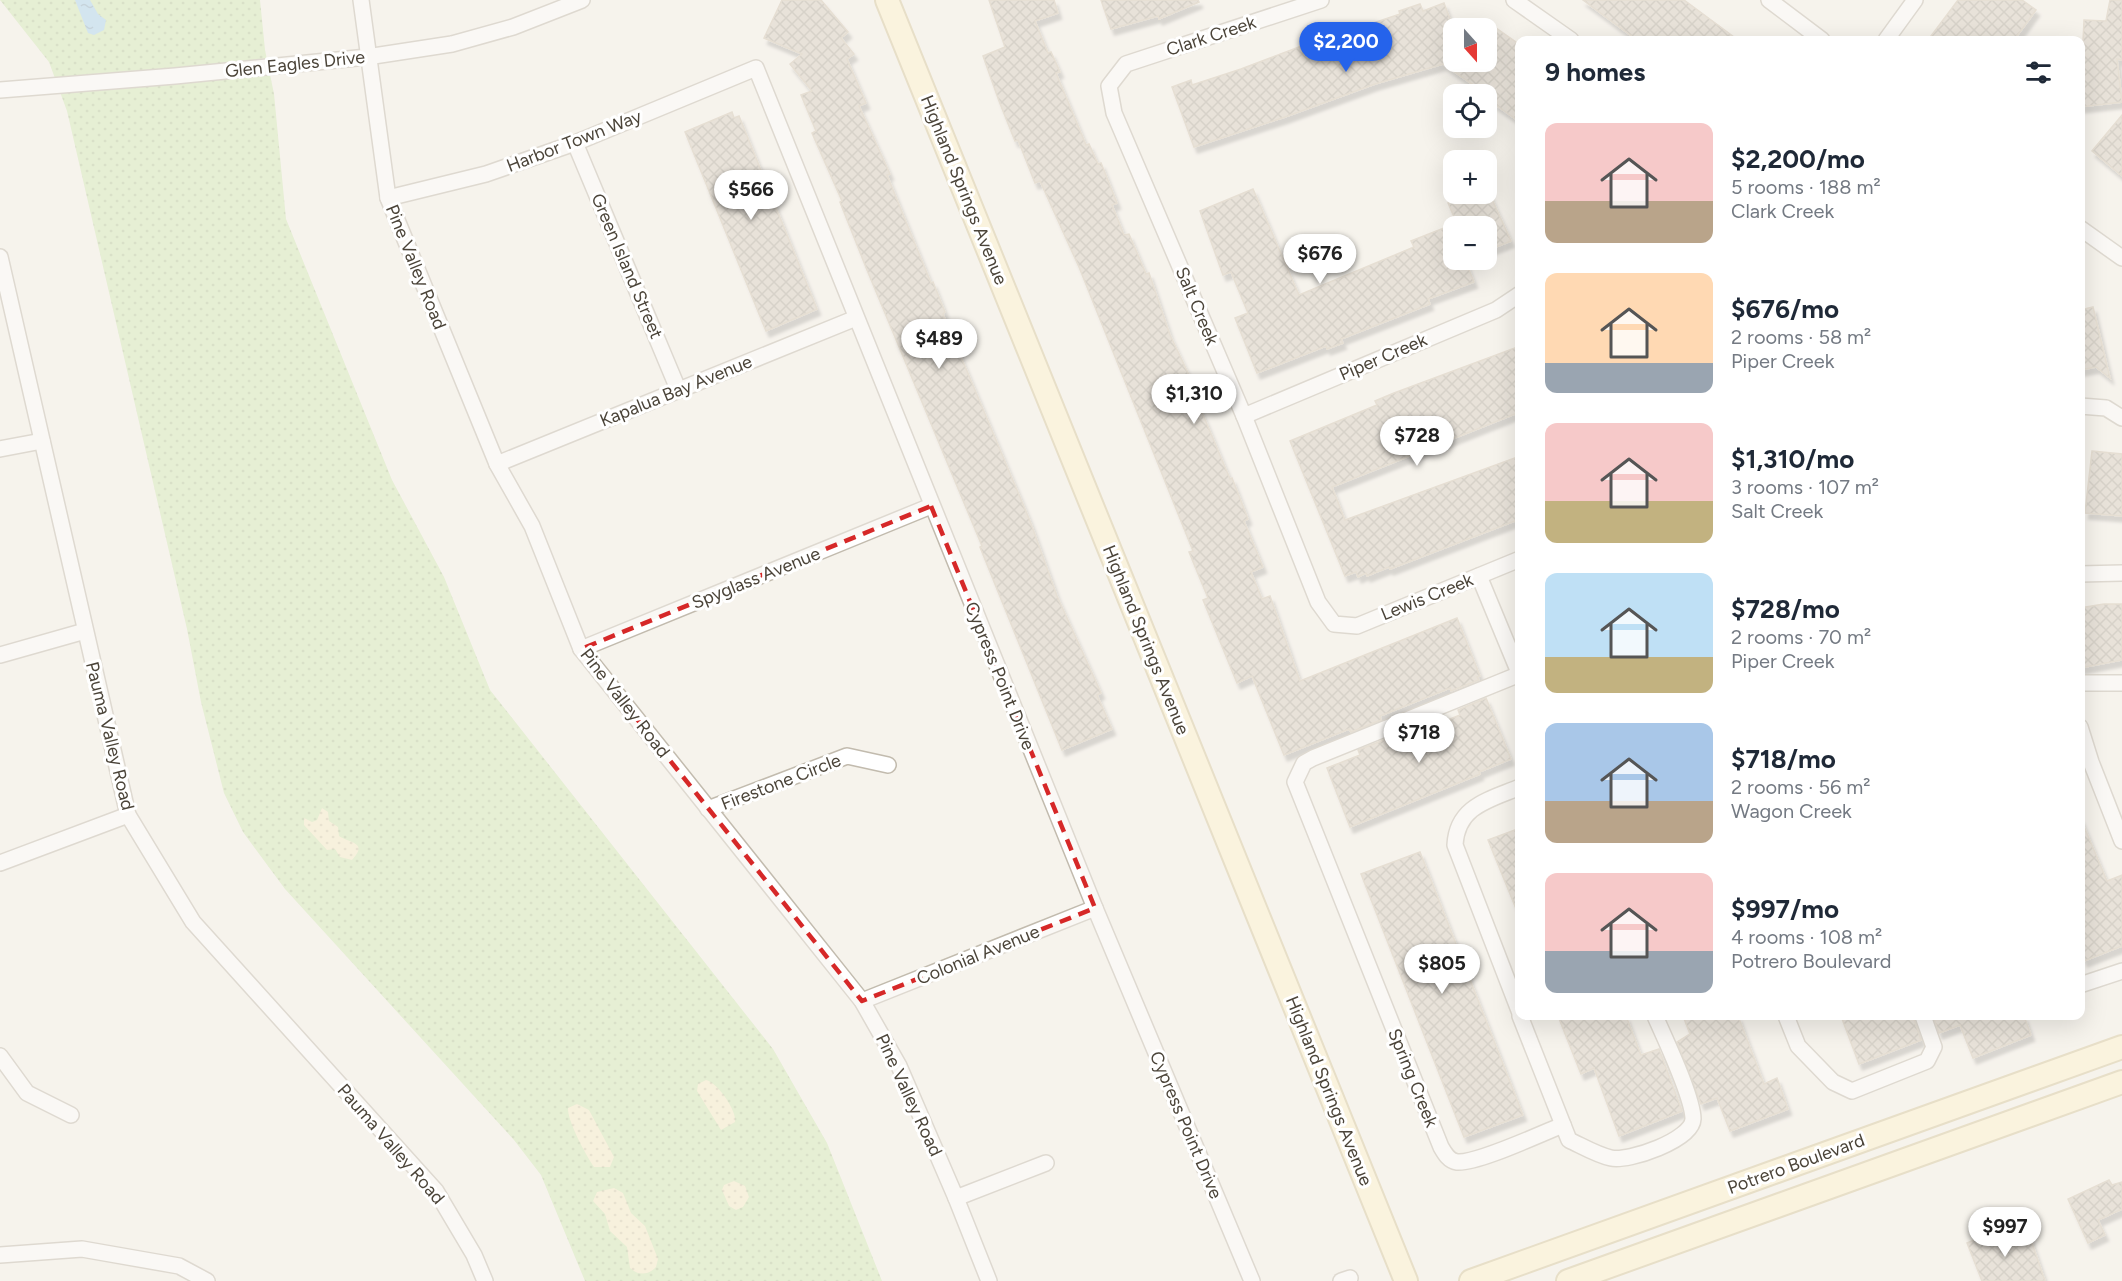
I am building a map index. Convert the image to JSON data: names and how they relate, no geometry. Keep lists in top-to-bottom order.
{
  "streets": {
    "street": [
      "Clark Creek",
      "Glen Eagles Drive",
      "Harbor Town Way",
      "Highland Springs Avenue",
      "Green Island Street",
      "Pine Valley Road",
      "Salt Creek",
      "Piper Creek",
      "Kapalua Bay Avenue",
      "Spyglass Avenue",
      "Lewis Creek",
      "Cypress Point Drive",
      "Pauma Valley Road",
      "Firestone Circle",
      "Colonial Avenue",
      "Spring Creek",
      "Potrero Boulevard"
    ]
  },
  "crossings": [
    ["Clark Creek", "Salt Creek"],
    ["Glen Eagles Drive", "Pine Valley Road"],
    ["Harbor Town Way", "Green Island Street"],
    ["Harbor Town Way", "Pine Valley Road"],
    ["Harbor Town Way", "Cypress Point Drive"],
    ["Green Island Street", "Kapalua Bay Avenue"],
    ["Pine Valley Road", "Kapalua Bay Avenue"],
    ["Pine Valley Road", "Spyglass Avenue"],
    ["Pine Valley Road", "Firestone Circle"],
    ["Pine Valley Road", "Colonial Avenue"],
    ["Salt Creek", "Piper Creek"],
    ["Salt Creek", "Lewis Creek"],
    ["Kapalua Bay Avenue", "Cypress Point Drive"],
    ["Spyglass Avenue", "Cypress Point Drive"],
    ["Cypress Point Drive", "Colonial Avenue"]
  ],
  "north": "bottom",
  "page": {
    "map_buttons": ["+", "−"],
    "price": [
      "$2,200",
      "$566",
      "$676",
      "$489",
      "$1,310",
      "$728",
      "$718",
      "$805",
      "$997"
    ],
    "heading": "9 homes",
    "list": [
      {
        "name": "$2,200/mo",
        "note": "5 rooms · 188 m² · Clark Creek"
      },
      {
        "name": "$676/mo",
        "note": "2 rooms · 58 m² · Piper Creek"
      },
      {
        "name": "$1,310/mo",
        "note": "3 rooms · 107 m² · Salt Creek"
      },
      {
        "name": "$728/mo",
        "note": "2 rooms · 70 m² · Piper Creek"
      },
      {
        "name": "$718/mo",
        "note": "2 rooms · 56 m² · Wagon Creek"
      },
      {
        "name": "$997/mo",
        "note": "4 rooms · 108 m² · Potrero Boulevard"
      }
    ]
  }
}
